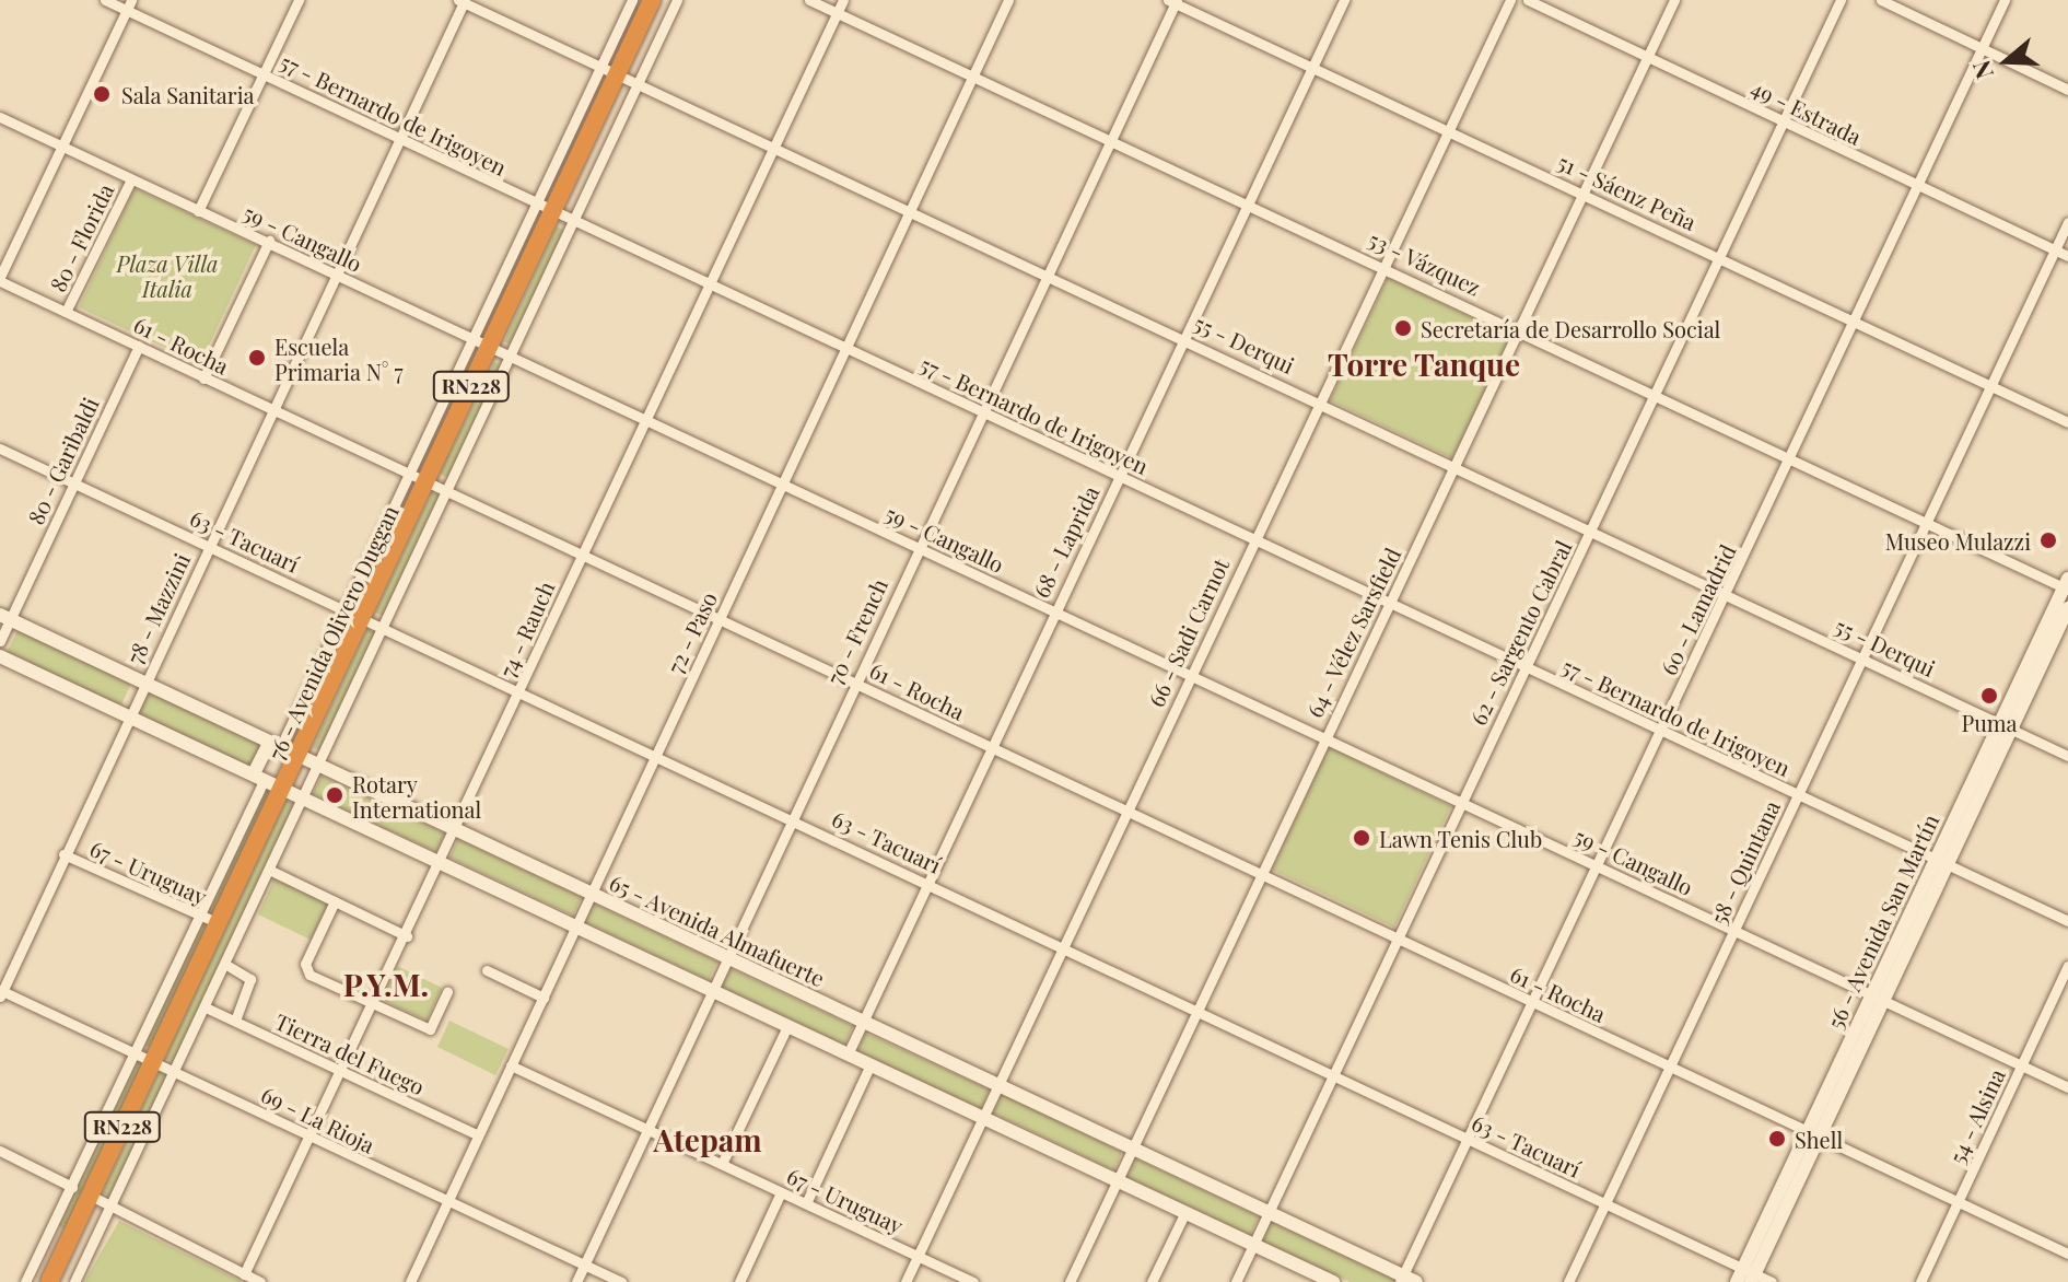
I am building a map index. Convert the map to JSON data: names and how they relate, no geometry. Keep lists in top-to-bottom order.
{
  "streets": {
    "highway": ["RN228", "76 - Avenida Olivero Duggan"],
    "main road": ["56 - Avenida San Martín", "65 - Avenida Almafuerte"],
    "street": [
      "49 - Estrada",
      "57 - Bernardo de Irigoyen",
      "51 - Sáenz Peña",
      "80 - Florida",
      "59 - Cangallo",
      "53 - Vázquez",
      "55 - Derqui",
      "61 - Rocha",
      "80 - Garibaldi",
      "63 - Tacuarí",
      "68 - Laprida",
      "78 - Mazzini",
      "60 - Lamadrid",
      "74 - Rauch",
      "70 - French",
      "72 - Paso",
      "66 - Sadi Carnot",
      "64 - Vélez Sarsfield",
      "62 - Sargento Cabral",
      "58 - Quintana",
      "67 - Uruguay",
      "Tierra del Fuego",
      "54 - Alsina",
      "69 - La Rioja"
    ]
  },
  "crossings": [
    ["49 - Estrada", "60 - Lamadrid"],
    ["49 - Estrada", "64 - Vélez Sarsfield"],
    ["49 - Estrada", "62 - Sargento Cabral"],
    ["49 - Estrada", "58 - Quintana"],
    ["57 - Bernardo de Irigoyen", "68 - Laprida"],
    ["57 - Bernardo de Irigoyen", "78 - Mazzini"],
    ["57 - Bernardo de Irigoyen", "60 - Lamadrid"],
    ["57 - Bernardo de Irigoyen", "74 - Rauch"],
    ["57 - Bernardo de Irigoyen", "70 - French"],
    ["57 - Bernardo de Irigoyen", "76 - Avenida Olivero Duggan"],
    ["57 - Bernardo de Irigoyen", "72 - Paso"],
    ["57 - Bernardo de Irigoyen", "66 - Sadi Carnot"],
    ["57 - Bernardo de Irigoyen", "64 - Vélez Sarsfield"],
    ["57 - Bernardo de Irigoyen", "62 - Sargento Cabral"],
    ["57 - Bernardo de Irigoyen", "58 - Quintana"],
    ["57 - Bernardo de Irigoyen", "56 - Avenida San Martín"],
    ["51 - Sáenz Peña", "68 - Laprida"],
    ["51 - Sáenz Peña", "60 - Lamadrid"],
    ["51 - Sáenz Peña", "70 - French"],
    ["51 - Sáenz Peña", "66 - Sadi Carnot"],
    ["51 - Sáenz Peña", "64 - Vélez Sarsfield"],
    ["51 - Sáenz Peña", "62 - Sargento Cabral"],
    ["51 - Sáenz Peña", "58 - Quintana"],
    ["80 - Florida", "59 - Cangallo"],
    ["80 - Florida", "61 - Rocha"],
    ["59 - Cangallo", "68 - Laprida"],
    ["59 - Cangallo", "78 - Mazzini"],
    ["59 - Cangallo", "60 - Lamadrid"],
    ["59 - Cangallo", "74 - Rauch"],
    ["59 - Cangallo", "70 - French"],
    ["59 - Cangallo", "76 - Avenida Olivero Duggan"],
    ["59 - Cangallo", "72 - Paso"],
    ["59 - Cangallo", "66 - Sadi Carnot"],
    ["59 - Cangallo", "64 - Vélez Sarsfield"],
    ["59 - Cangallo", "62 - Sargento Cabral"],
    ["59 - Cangallo", "58 - Quintana"],
    ["59 - Cangallo", "56 - Avenida San Martín"],
    ["59 - Cangallo", "54 - Alsina"],
    ["53 - Vázquez", "68 - Laprida"],
    ["53 - Vázquez", "60 - Lamadrid"],
    ["53 - Vázquez", "74 - Rauch"],
    ["53 - Vázquez", "70 - French"],
    ["53 - Vázquez", "72 - Paso"],
    ["53 - Vázquez", "66 - Sadi Carnot"],
    ["53 - Vázquez", "64 - Vélez Sarsfield"],
    ["53 - Vázquez", "62 - Sargento Cabral"],
    ["53 - Vázquez", "58 - Quintana"],
    ["53 - Vázquez", "56 - Avenida San Martín"],
    ["55 - Derqui", "68 - Laprida"],
    ["55 - Derqui", "78 - Mazzini"],
    ["55 - Derqui", "60 - Lamadrid"],
    ["55 - Derqui", "74 - Rauch"],
    ["55 - Derqui", "70 - French"],
    ["55 - Derqui", "76 - Avenida Olivero Duggan"],
    ["55 - Derqui", "72 - Paso"],
    ["55 - Derqui", "66 - Sadi Carnot"],
    ["55 - Derqui", "64 - Vélez Sarsfield"],
    ["55 - Derqui", "62 - Sargento Cabral"],
    ["55 - Derqui", "58 - Quintana"],
    ["55 - Derqui", "56 - Avenida San Martín"],
    ["61 - Rocha", "80 - Garibaldi"],
    ["61 - Rocha", "68 - Laprida"],
    ["61 - Rocha", "78 - Mazzini"],
    ["61 - Rocha", "60 - Lamadrid"],
    ["61 - Rocha", "74 - Rauch"],
    ["61 - Rocha", "70 - French"],
    ["61 - Rocha", "76 - Avenida Olivero Duggan"],
    ["61 - Rocha", "72 - Paso"],
    ["61 - Rocha", "66 - Sadi Carnot"],
    ["61 - Rocha", "64 - Vélez Sarsfield"],
    ["61 - Rocha", "62 - Sargento Cabral"],
    ["61 - Rocha", "58 - Quintana"],
    ["61 - Rocha", "56 - Avenida San Martín"],
    ["61 - Rocha", "54 - Alsina"],
    ["80 - Garibaldi", "63 - Tacuarí"],
    ["80 - Garibaldi", "65 - Avenida Almafuerte"],
    ["63 - Tacuarí", "68 - Laprida"],
    ["63 - Tacuarí", "78 - Mazzini"],
    ["63 - Tacuarí", "60 - Lamadrid"],
    ["63 - Tacuarí", "74 - Rauch"],
    ["63 - Tacuarí", "70 - French"],
    ["63 - Tacuarí", "76 - Avenida Olivero Duggan"],
    ["63 - Tacuarí", "72 - Paso"],
    ["63 - Tacuarí", "66 - Sadi Carnot"],
    ["63 - Tacuarí", "64 - Vélez Sarsfield"],
    ["63 - Tacuarí", "62 - Sargento Cabral"],
    ["63 - Tacuarí", "58 - Quintana"],
    ["63 - Tacuarí", "56 - Avenida San Martín"],
    ["68 - Laprida", "65 - Avenida Almafuerte"],
    ["78 - Mazzini", "67 - Uruguay"],
    ["78 - Mazzini", "65 - Avenida Almafuerte"],
    ["78 - Mazzini", "69 - La Rioja"],
    ["60 - Lamadrid", "65 - Avenida Almafuerte"],
    ["74 - Rauch", "65 - Avenida Almafuerte"],
    ["74 - Rauch", "Tierra del Fuego"],
    ["74 - Rauch", "69 - La Rioja"],
    ["70 - French", "67 - Uruguay"],
    ["70 - French", "65 - Avenida Almafuerte"],
    ["70 - French", "69 - La Rioja"],
    ["76 - Avenida Olivero Duggan", "67 - Uruguay"],
    ["76 - Avenida Olivero Duggan", "65 - Avenida Almafuerte"],
    ["76 - Avenida Olivero Duggan", "Tierra del Fuego"],
    ["76 - Avenida Olivero Duggan", "69 - La Rioja"],
    ["72 - Paso", "67 - Uruguay"],
    ["72 - Paso", "65 - Avenida Almafuerte"],
    ["72 - Paso", "Tierra del Fuego"],
    ["72 - Paso", "69 - La Rioja"],
    ["66 - Sadi Carnot", "67 - Uruguay"],
    ["66 - Sadi Carnot", "65 - Avenida Almafuerte"],
    ["64 - Vélez Sarsfield", "65 - Avenida Almafuerte"],
    ["62 - Sargento Cabral", "65 - Avenida Almafuerte"]
  ],
  "districts": ["Torre Tanque", "P.Y.M.", "Atepam"],
  "parks": ["Plaza Villa Italia"],
  "places": [
    "Sala Sanitaria",
    "Secretaría de Desarrollo Social",
    "Escuela Primaria N° 7",
    "Museo Mulazzi",
    "Puma",
    "Rotary International",
    "Lawn Tenis Club",
    "Shell"
  ],
  "north": "left"
}
